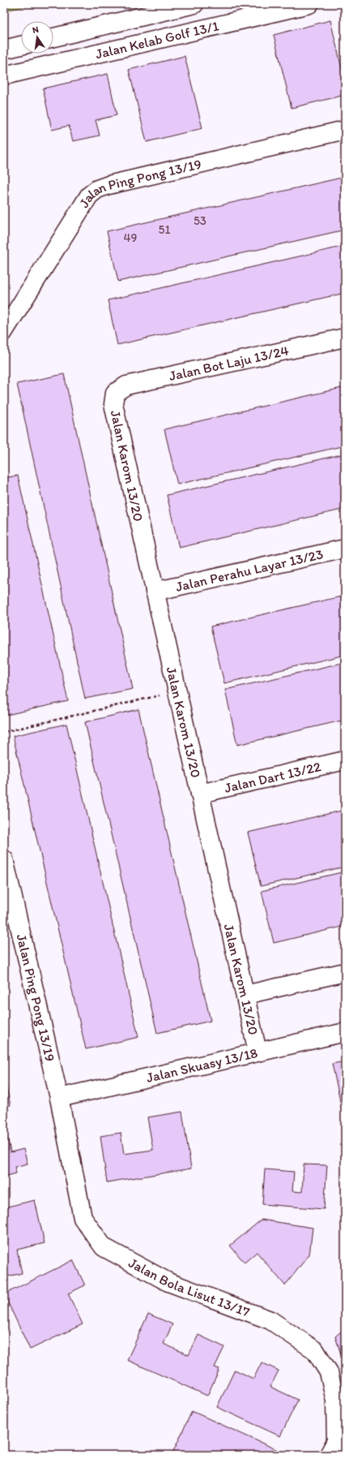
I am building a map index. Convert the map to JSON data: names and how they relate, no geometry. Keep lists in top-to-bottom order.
{
  "streets": {
    "street": [
      "Jalan Kelab Golf 13/1",
      "Jalan Ping Pong 13/19",
      "Jalan Bot Laju 13/24",
      "Jalan Karom 13/20",
      "Jalan Perahu Layar 13/23",
      "Jalan Dart 13/22",
      "Jalan Skuasy 13/18",
      "Jalan Bola Lisut 13/17"
    ]
  },
  "crossings": [
    ["Jalan Ping Pong 13/19", "Jalan Skuasy 13/18"],
    ["Jalan Ping Pong 13/19", "Jalan Bola Lisut 13/17"],
    ["Jalan Bot Laju 13/24", "Jalan Karom 13/20"],
    ["Jalan Karom 13/20", "Jalan Perahu Layar 13/23"],
    ["Jalan Karom 13/20", "Jalan Dart 13/22"],
    ["Jalan Karom 13/20", "Jalan Skuasy 13/18"],
    ["Jalan Skuasy 13/18", "Jalan Bola Lisut 13/17"]
  ],
  "house_numbers": ["53", "51", "49"],
  "north": "top"
}
